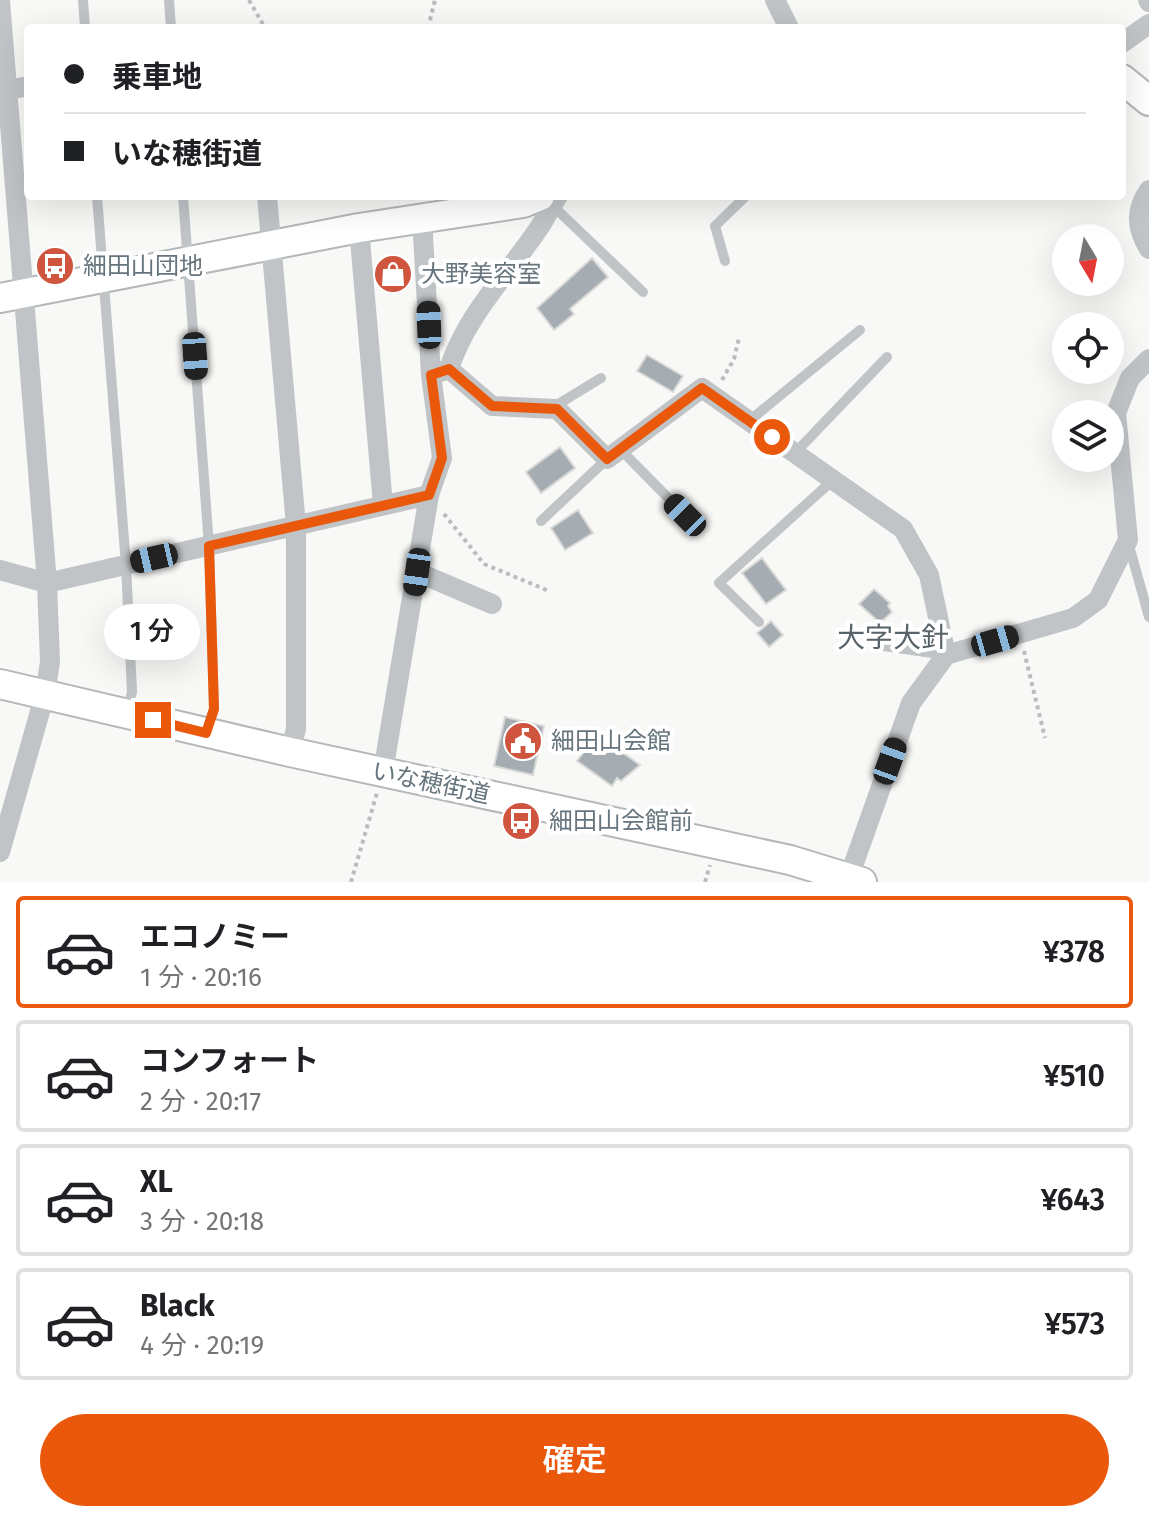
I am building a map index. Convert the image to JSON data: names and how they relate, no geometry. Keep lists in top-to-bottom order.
{
  "streets": {
    "street": ["いな穂街道"]
  },
  "districts": ["大字大針"],
  "places": {
    "bus stop": ["細田山団地", "細田山会館前"],
    "shop": ["大野美容室"],
    "public building": ["細田山会館"]
  },
  "north": "bottom",
  "page": {
    "banner": ["乗車地", "いな穂街道"],
    "bubble": "1 分",
    "list": [
      {
        "name": "エコノミー",
        "note": "1 分 · 20:16",
        "value": "¥378"
      },
      {
        "name": "コンフォート",
        "note": "2 分 · 20:17",
        "value": "¥510"
      },
      {
        "name": "XL",
        "note": "3 分 · 20:18",
        "value": "¥643"
      },
      {
        "name": "Black",
        "note": "4 分 · 20:19",
        "value": "¥573"
      }
    ],
    "buttons": "確定"
  }
}
